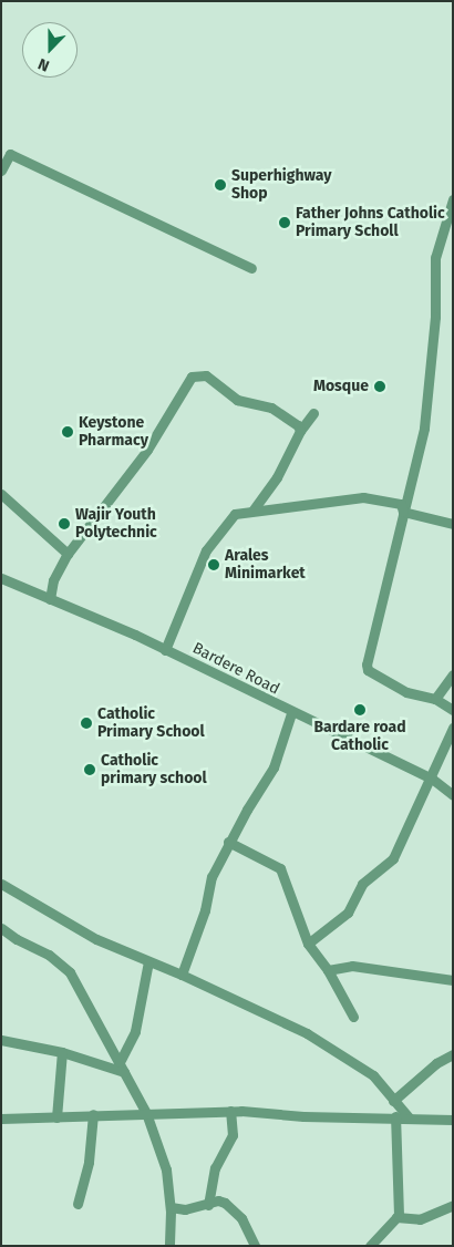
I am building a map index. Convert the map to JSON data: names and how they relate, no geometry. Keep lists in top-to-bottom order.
{
  "streets": {
    "street": ["Bardere Road"]
  },
  "places": [
    "Superhighway Shop",
    "Father Johns Catholic Primary Scholl",
    "Mosque",
    "Keystone Pharmacy",
    "Wajir Youth Polytechnic",
    "Arales Minimarket",
    "Bardare road Catholic",
    "Catholic Primary School",
    "Catholic primary school"
  ],
  "north": "bottom"
}
